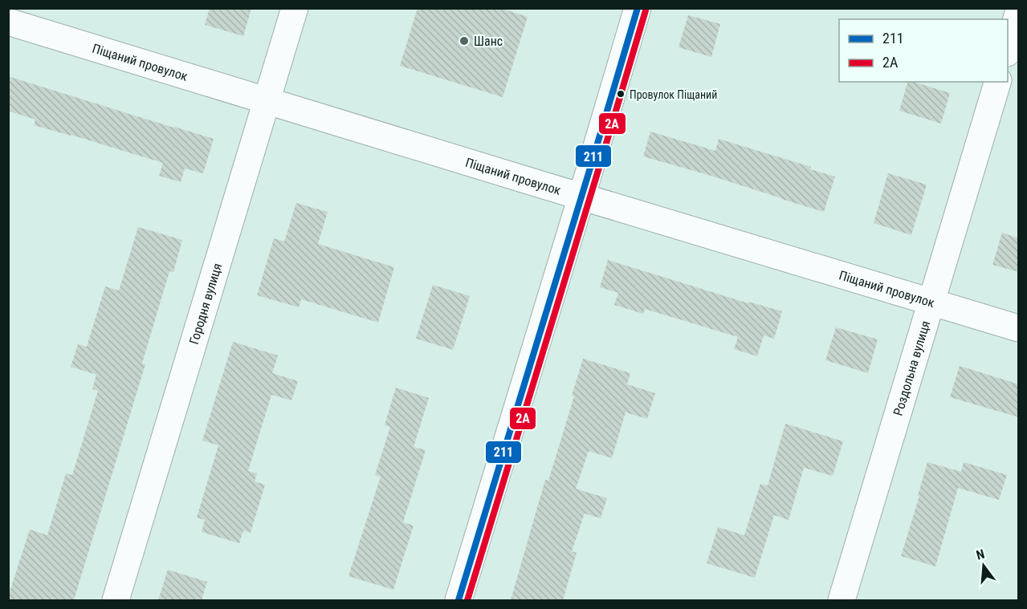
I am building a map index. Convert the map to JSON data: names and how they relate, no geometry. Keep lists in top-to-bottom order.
{
  "streets": {
    "street": ["Піщаний провулок", "Городня вулиця", "Роздольна вулиця"]
  },
  "crossings": [
    ["Піщаний провулок", "Городня вулиця"],
    ["Піщаний провулок", "Роздольна вулиця"]
  ],
  "places": ["Шанс", "Провулок Піщаний"],
  "lines": ["transit line 211", "transit line 2А"],
  "legend": ["211", "2А"],
  "north": "top"
}
